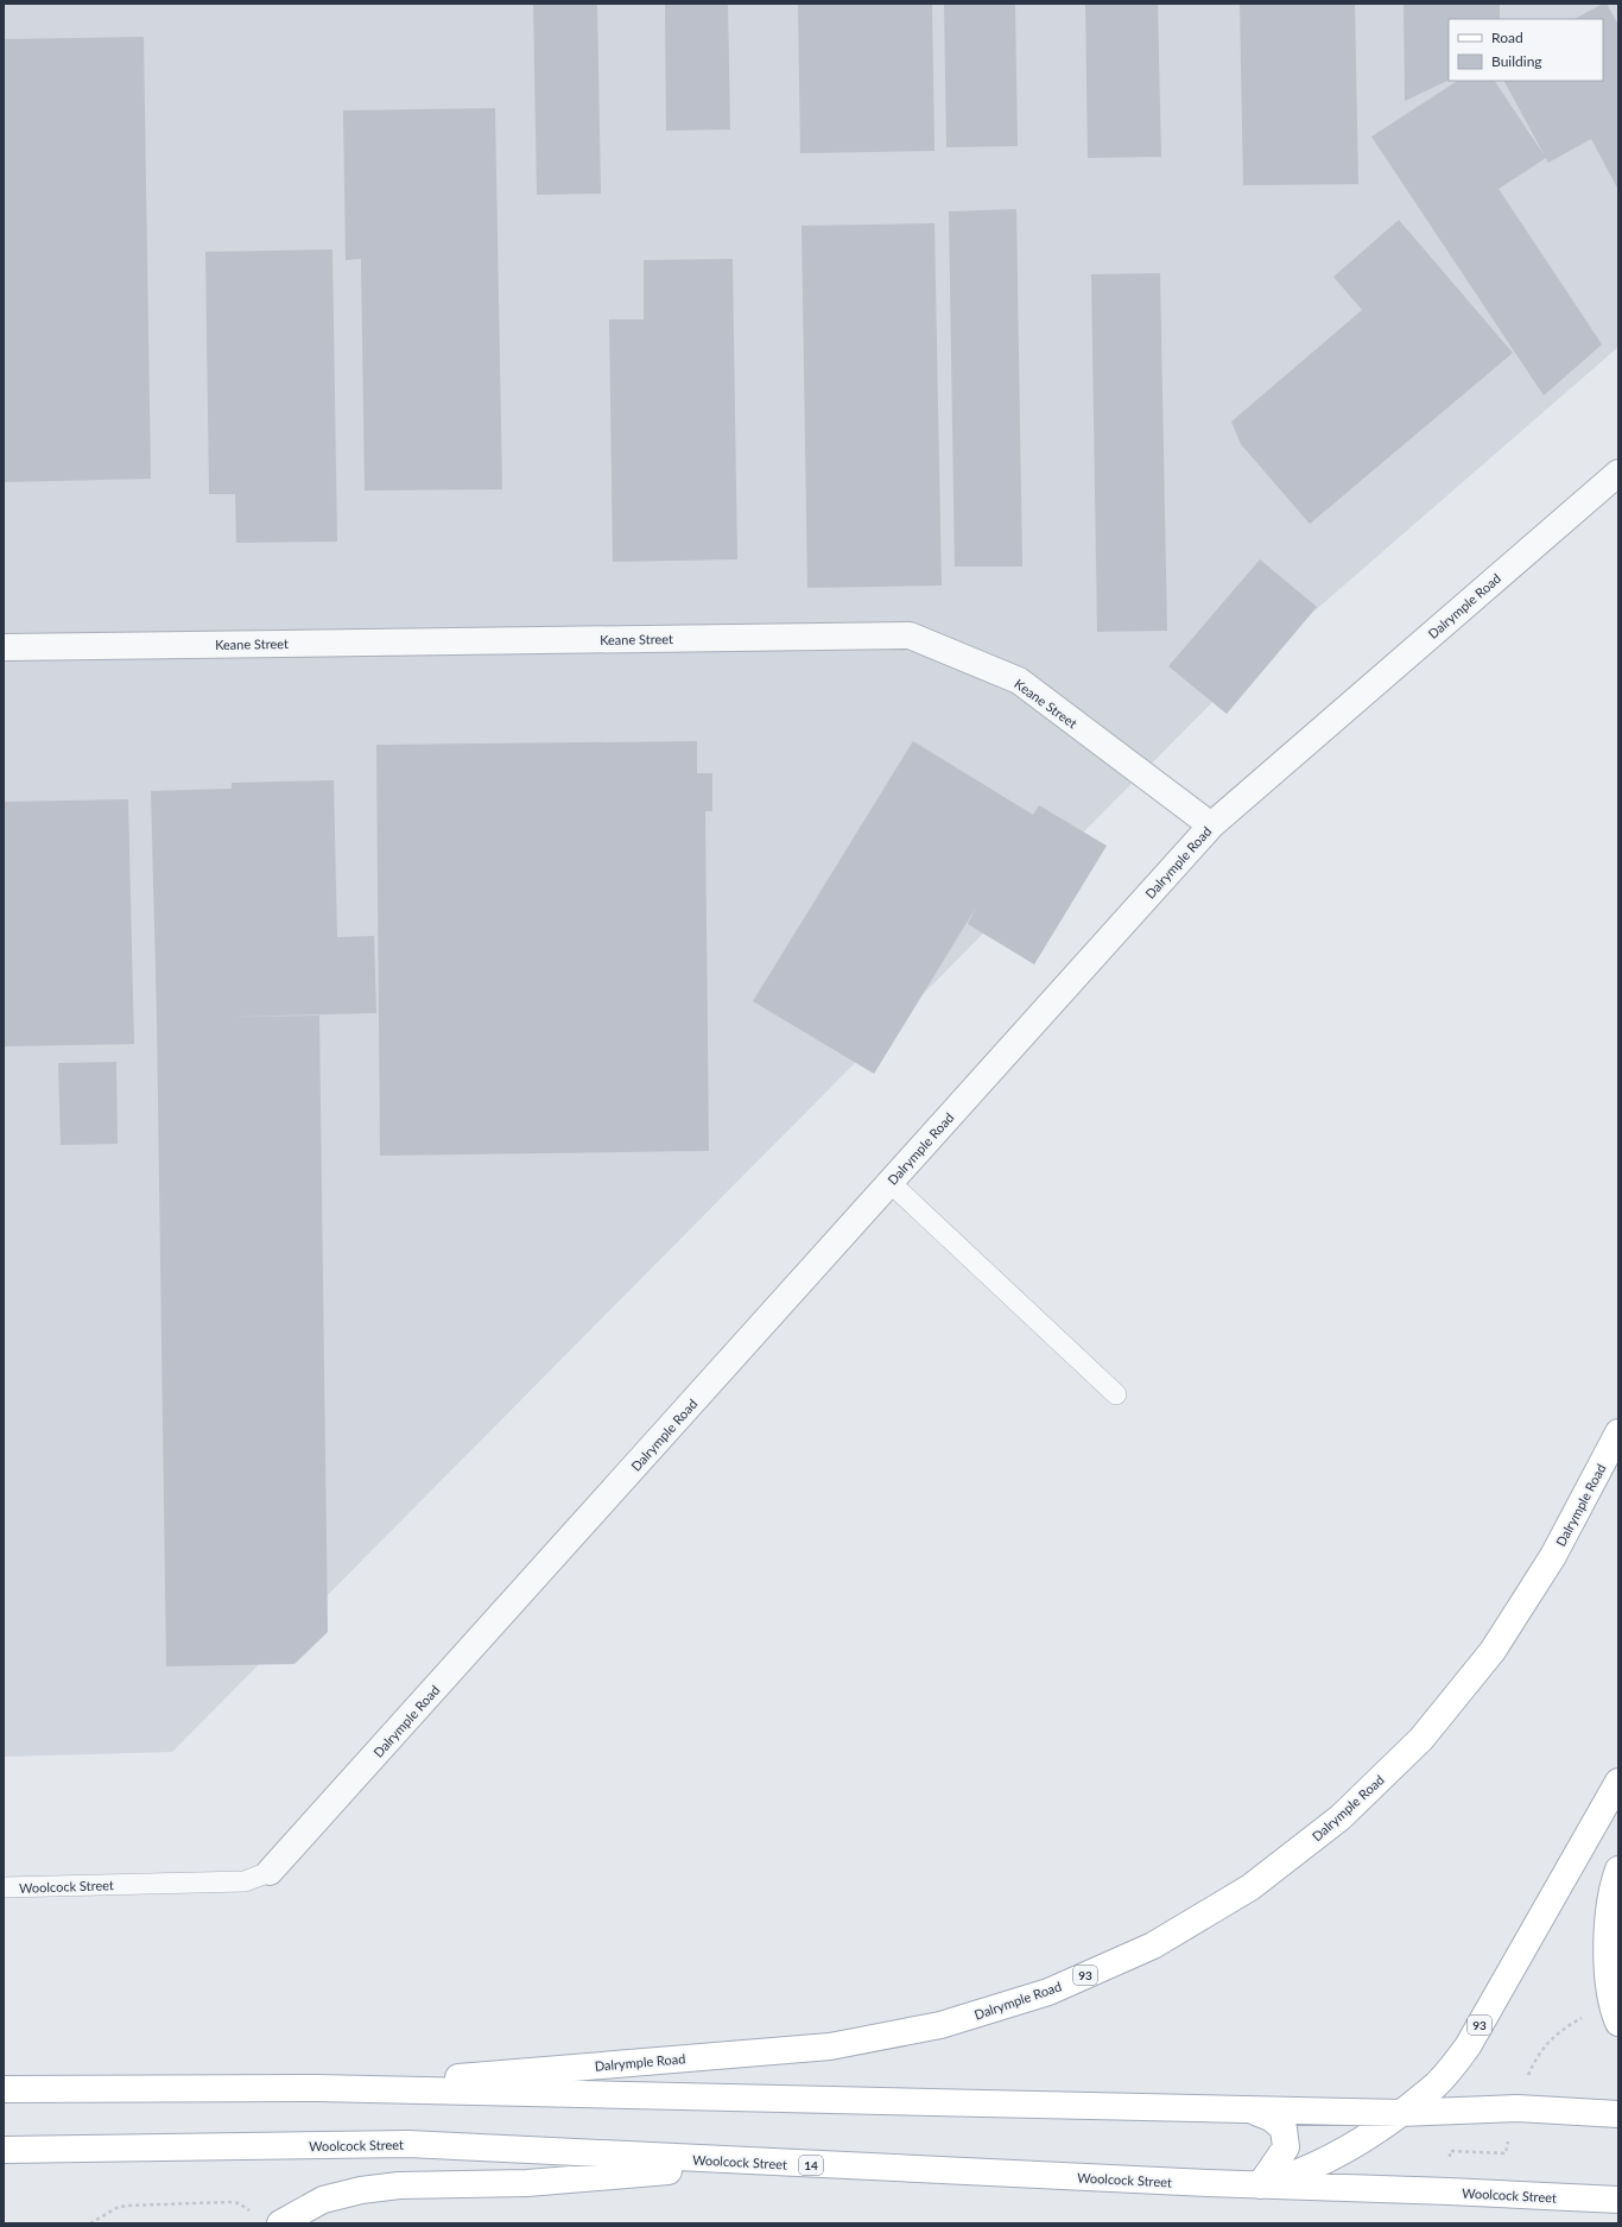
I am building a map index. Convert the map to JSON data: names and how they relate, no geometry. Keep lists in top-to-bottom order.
{
  "streets": {
    "main road": [
      "Dalrymple Road",
      "Woolcock Street",
      "93",
      "14"
    ],
    "street": ["Keane Street"]
  },
  "crossings": [
    ["Dalrymple Road", "Keane Street"],
    ["Dalrymple Road", "Woolcock Street"],
    ["Woolcock Street", "93"]
  ],
  "legend": ["Road", "Building"]
}
